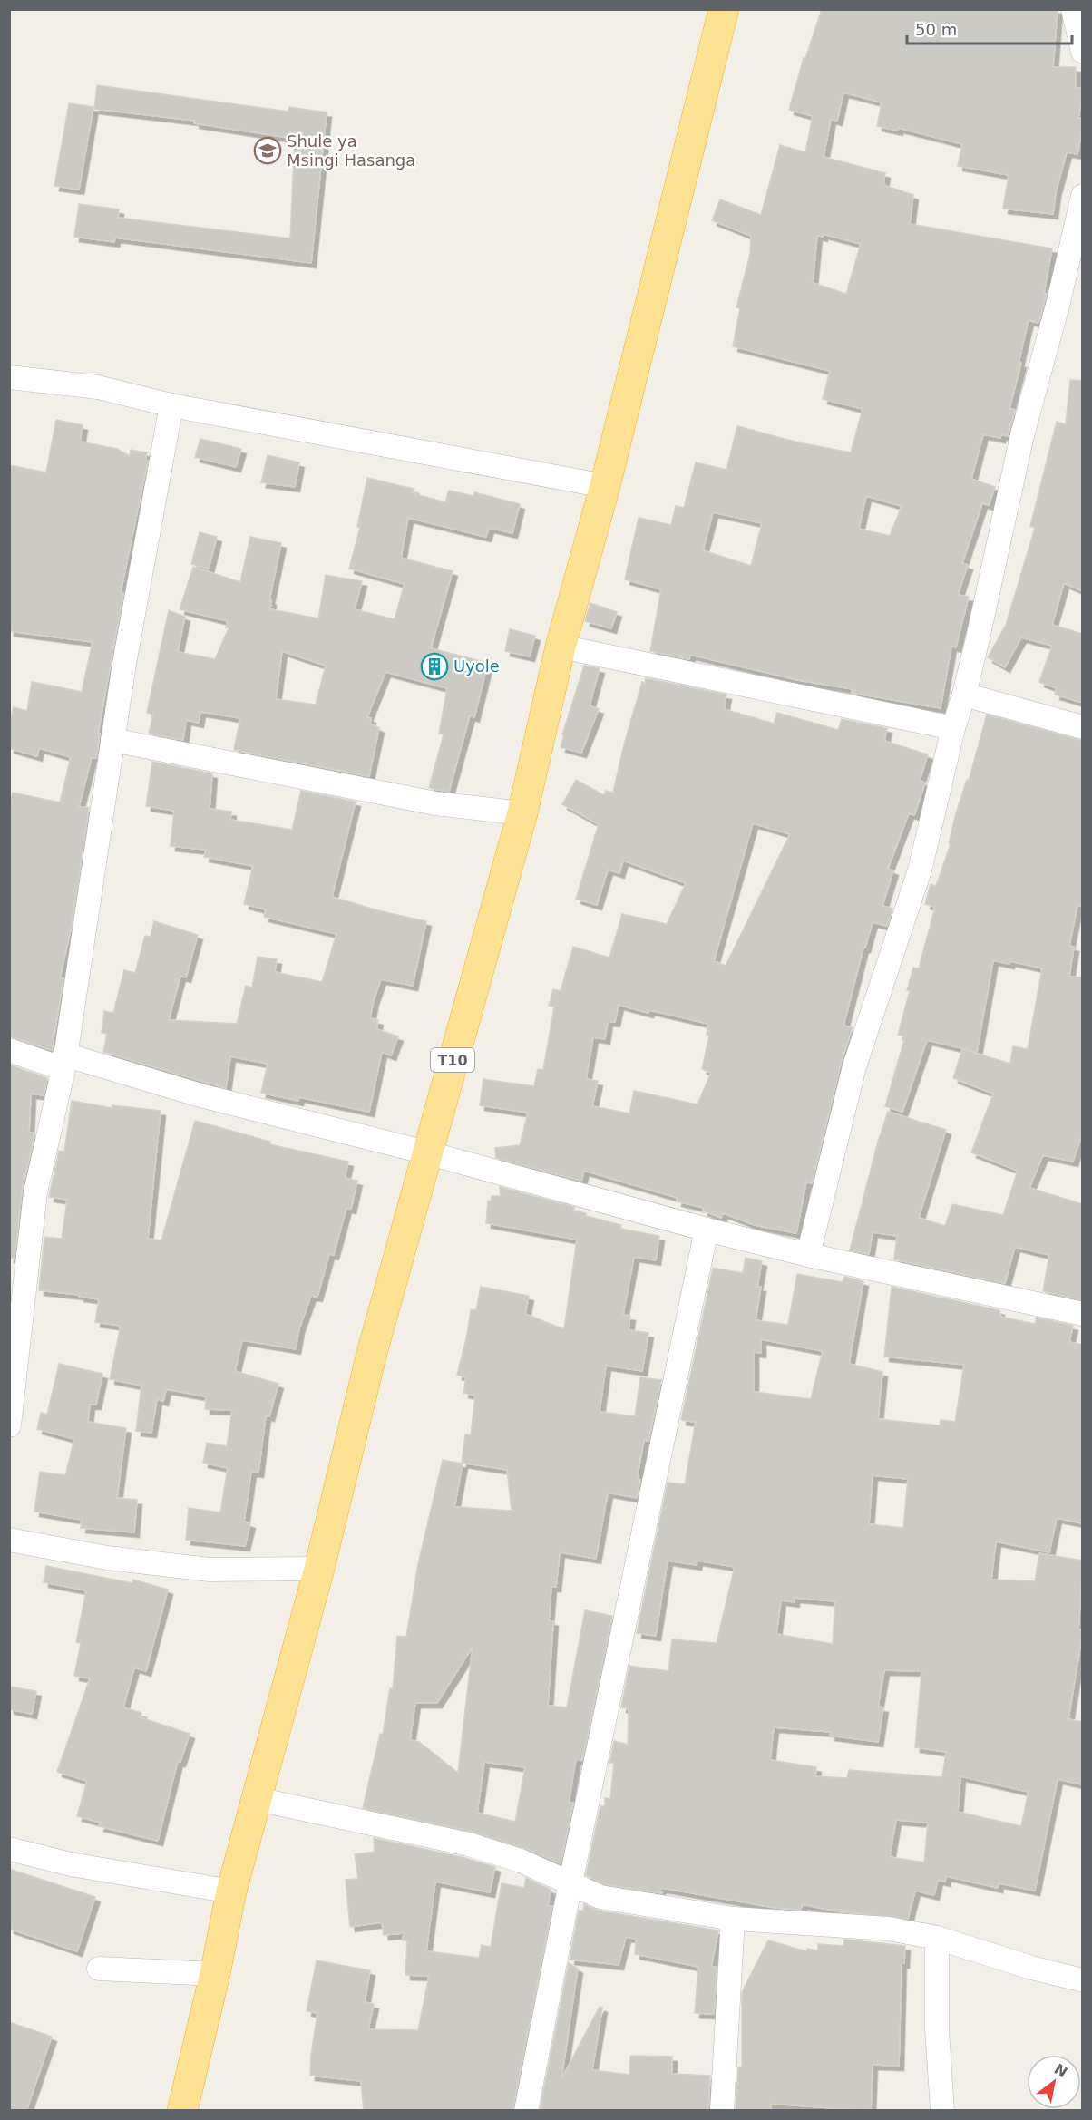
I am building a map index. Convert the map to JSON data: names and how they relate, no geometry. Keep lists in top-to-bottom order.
{
  "streets": {
    "highway": ["T10"]
  },
  "places": {
    "school or university": ["Shule ya Msingi Hasanga"],
    "building": ["Uyole"]
  },
  "scale_bar": "50 m",
  "north": "top right"
}
